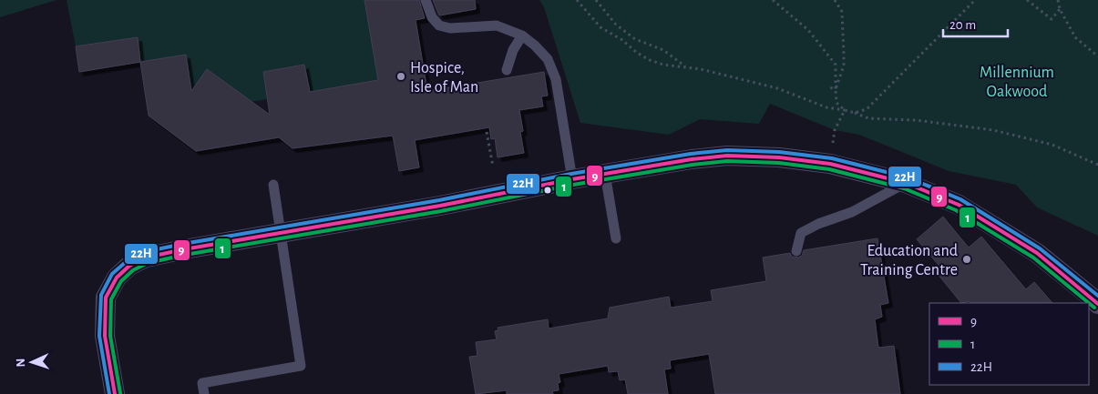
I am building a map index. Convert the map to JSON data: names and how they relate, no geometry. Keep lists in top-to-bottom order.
{
  "parks": ["Millennium Oakwood"],
  "places": ["Hospice, Isle of Man", "Education and Training Centre"],
  "lines": ["transit line 22H", "transit line 9", "transit line 1"],
  "legend": ["9", "1", "22H"],
  "scale_bar": "20 m",
  "north": "left"
}
